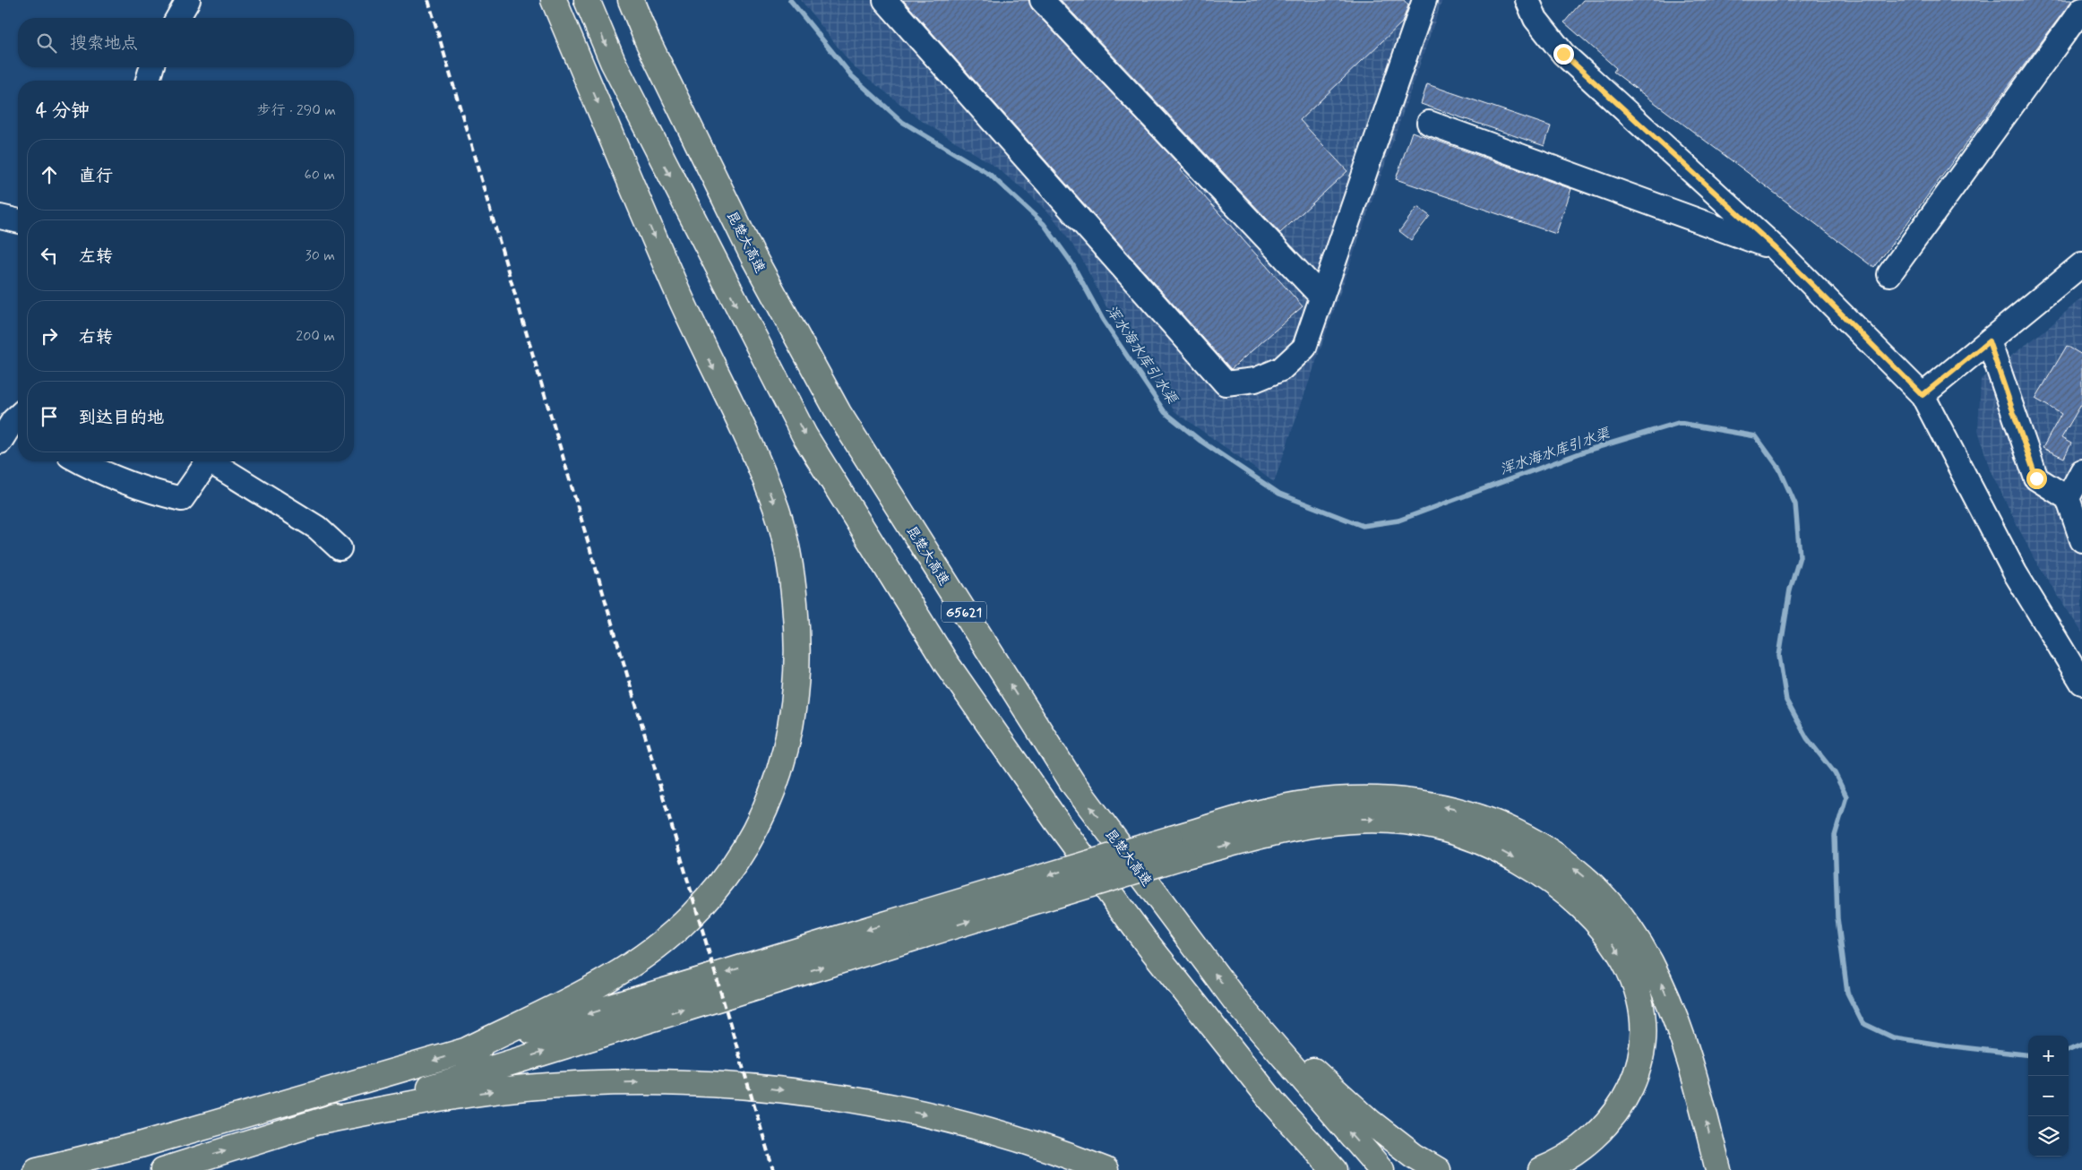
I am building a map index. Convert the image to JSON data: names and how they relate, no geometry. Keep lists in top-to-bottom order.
{
  "streets": {
    "highway": ["昆楚大高速", "G5621"]
  },
  "water": ["浑水海水库引水渠"],
  "page": {
    "search": "搜索地点",
    "heading": ["4 分钟", "步行 · 290 m"],
    "list": [
      ["直行", "60 m"],
      ["左转", "30 m"],
      ["右转", "200 m"],
      "到达目的地"
    ],
    "map_buttons": ["+", "−"]
  }
}
